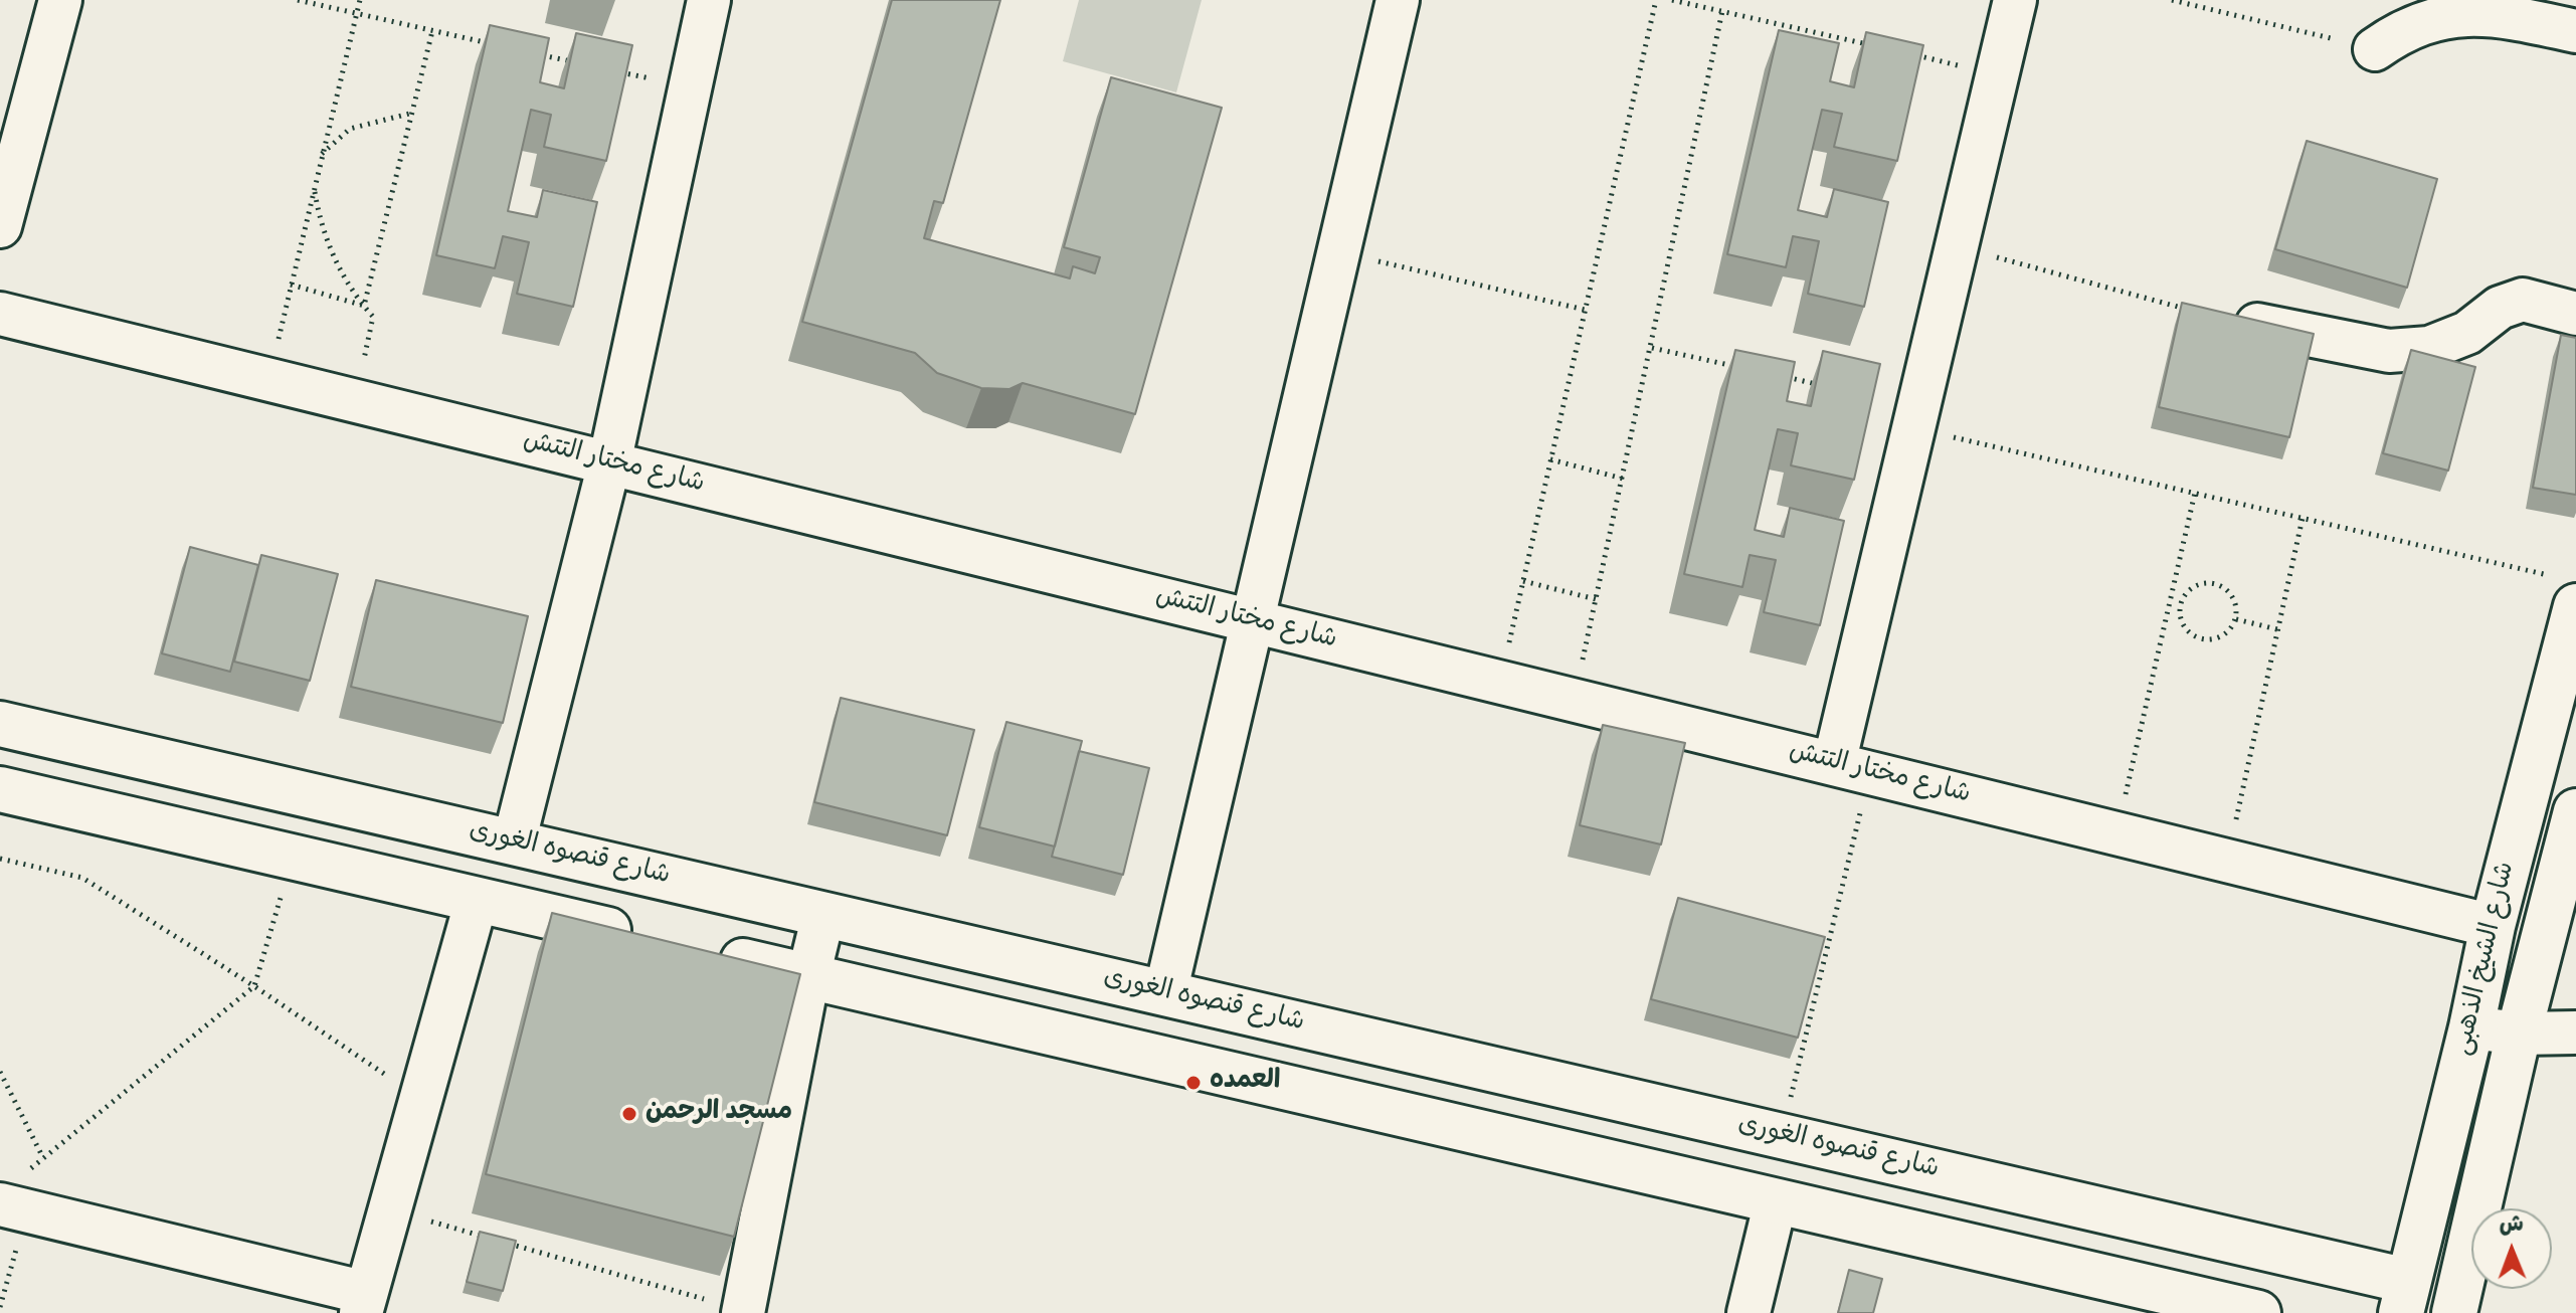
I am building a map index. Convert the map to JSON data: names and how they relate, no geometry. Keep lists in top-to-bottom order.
{
  "streets": {
    "street": ["شارع مختار التتش", "شارع قنصوه الغورى", "شارع الشيخ الذهبى"]
  },
  "crossings": [
    ["شارع مختار التتش", "شارع الشيخ الذهبى"],
    ["شارع قنصوه الغورى", "شارع الشيخ الذهبى"]
  ],
  "places": ["العمده", "مسجد الرحمن"],
  "north": "top"
}
